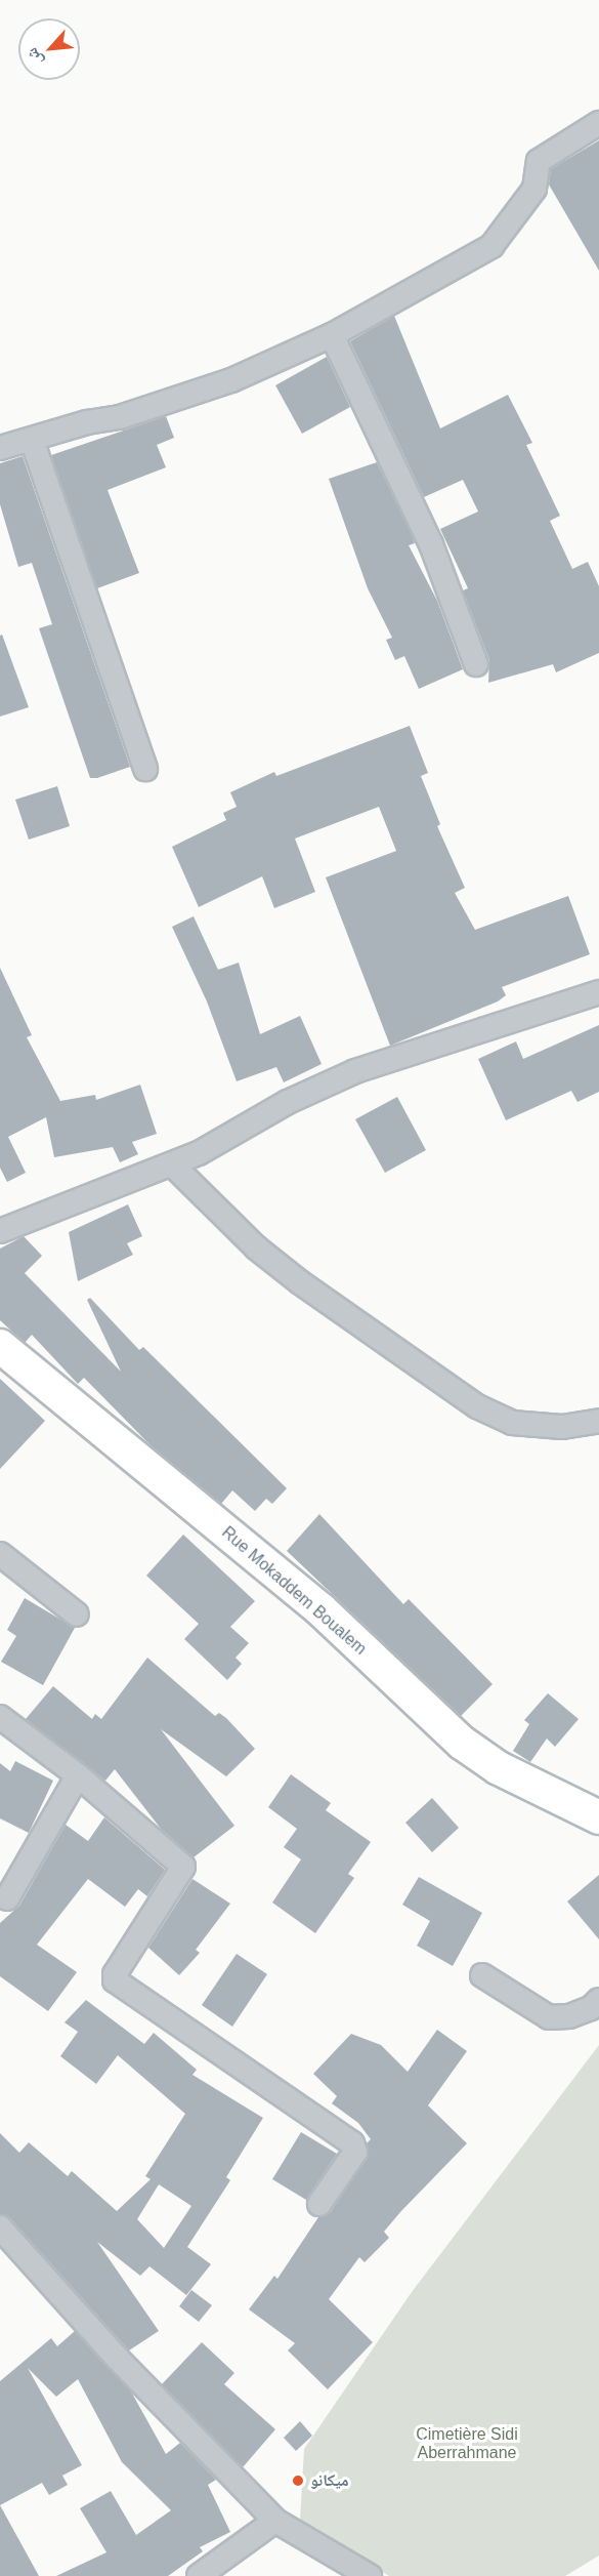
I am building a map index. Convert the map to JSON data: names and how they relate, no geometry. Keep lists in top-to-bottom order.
{
  "streets": {
    "street": ["Rue Mokaddem Boualem"]
  },
  "parks": ["Cimetière Sidi Aberrahmane"],
  "places": ["ميكانو"],
  "north": "bottom left"
}
